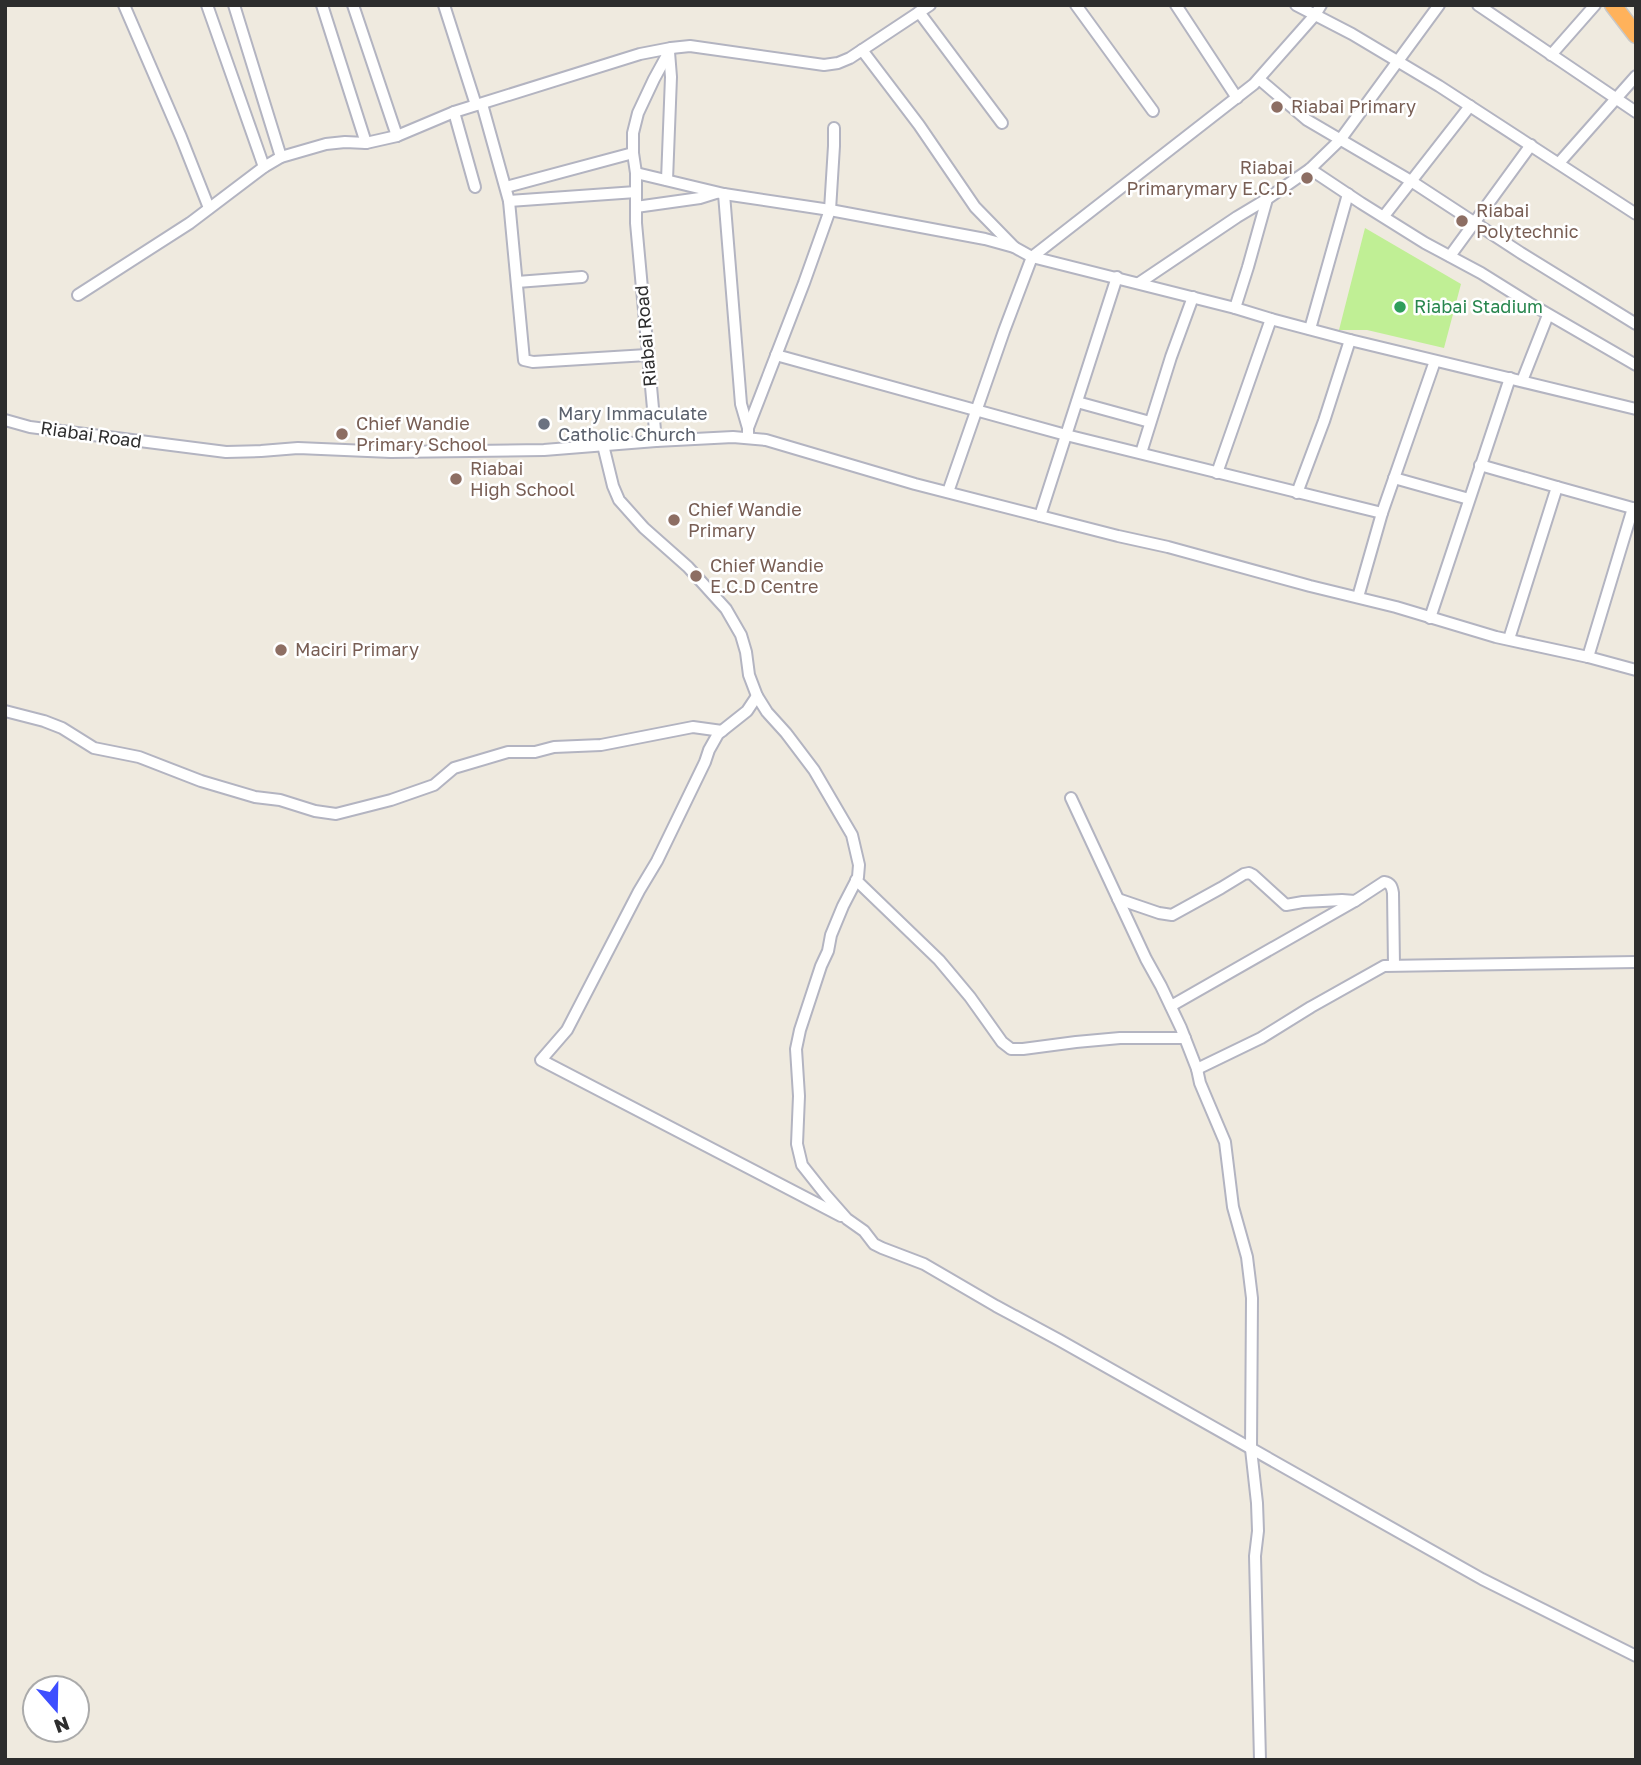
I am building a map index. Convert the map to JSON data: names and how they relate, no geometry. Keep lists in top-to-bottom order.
{
  "streets": {
    "street": ["Riabai Road"]
  },
  "places": [
    "Riabai Primary",
    "Riabai Primarymary E.C.D.",
    "Riabai Polytechnic",
    "Riabai Stadium",
    "Mary Immaculate Catholic Church",
    "Chief Wandie Primary School",
    "Riabai High School",
    "Chief Wandie Primary",
    "Chief Wandie E.C.D Centre",
    "Maciri Primary"
  ],
  "north": "bottom"
}
